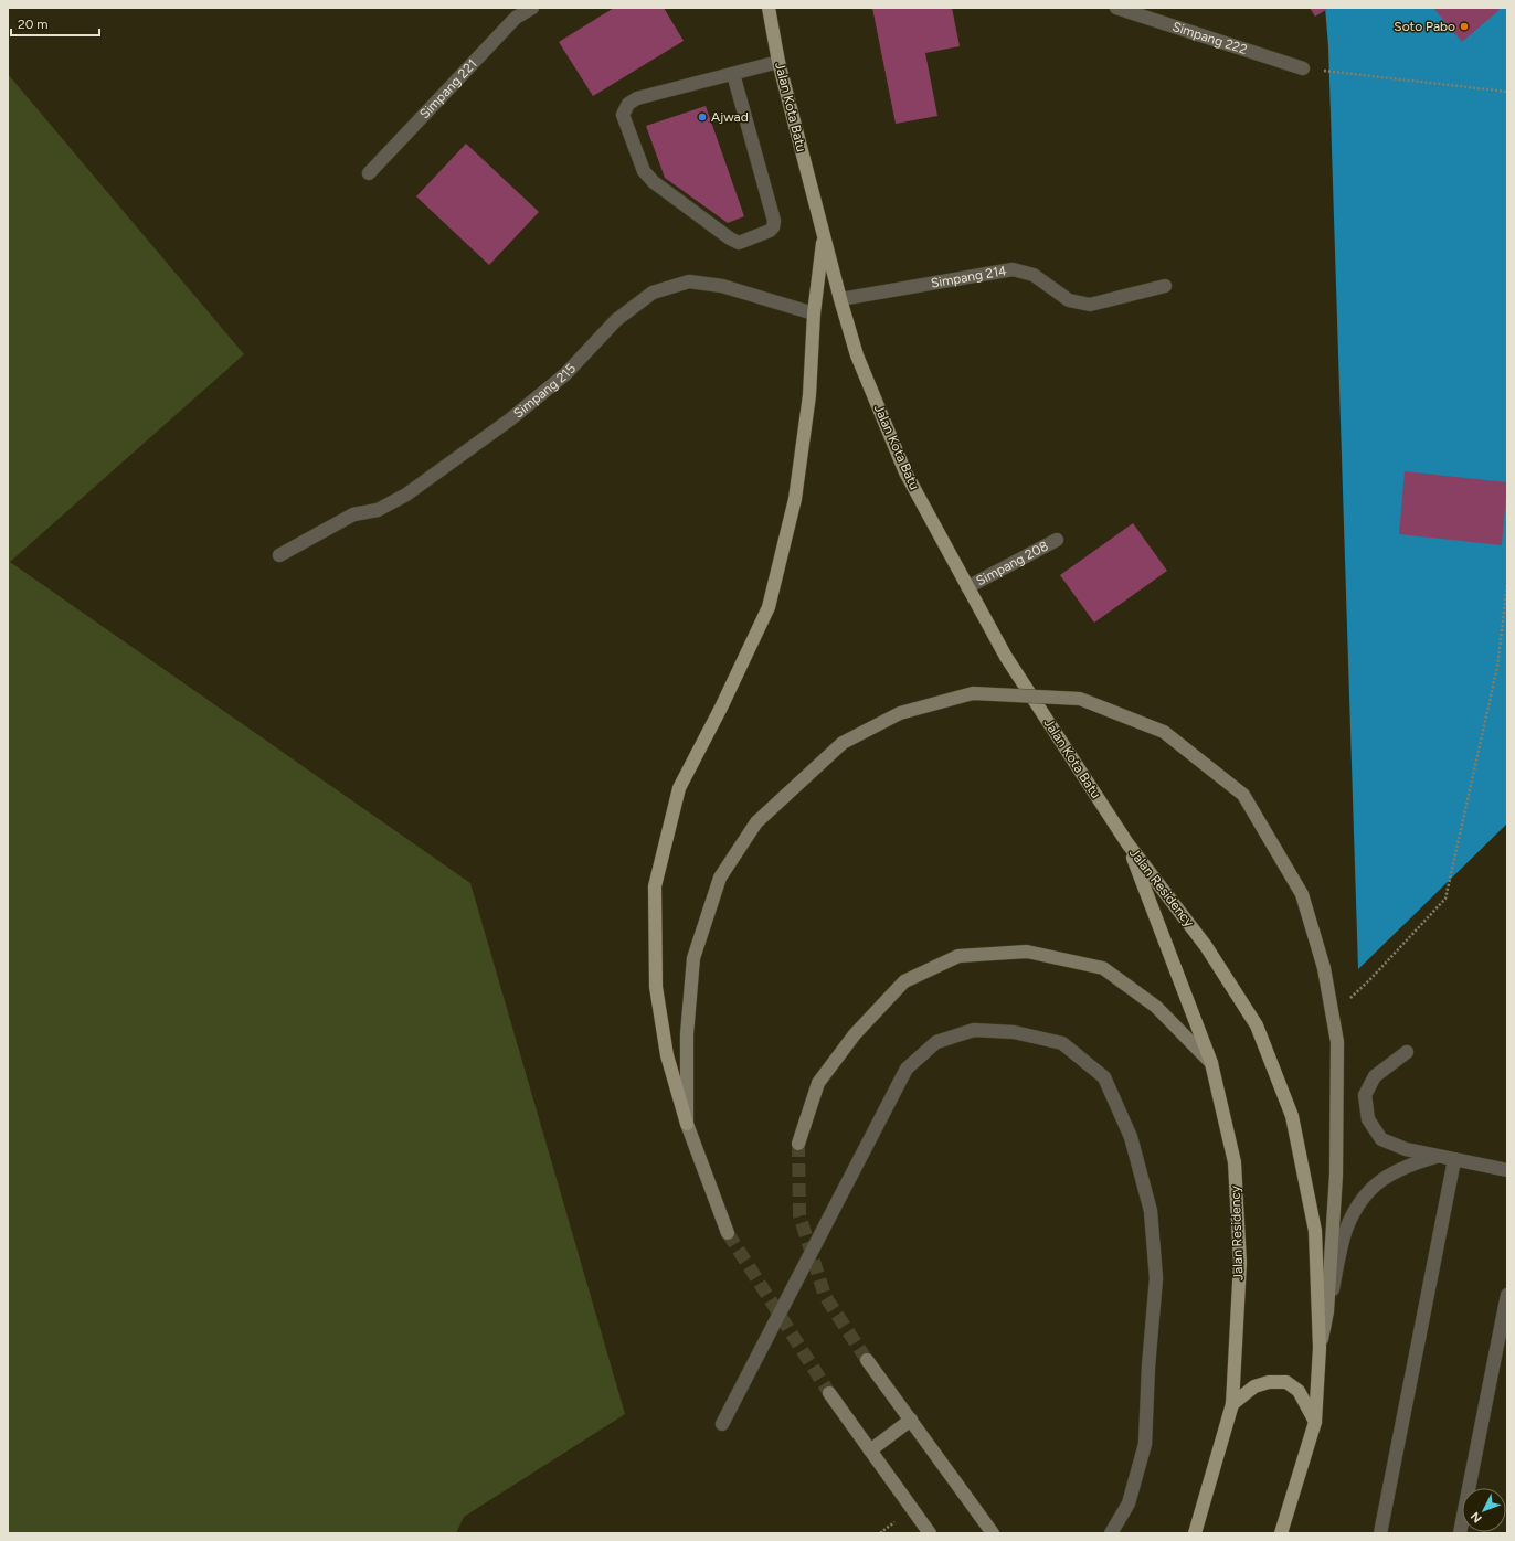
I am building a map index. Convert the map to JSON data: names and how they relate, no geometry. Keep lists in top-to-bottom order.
{
  "streets": {
    "main road": ["Jalan Kota Batu", "Jalan Residency"],
    "street": [
      "Simpang 222",
      "Simpang 221",
      "Simpang 214",
      "Simpang 215",
      "Simpang 208"
    ]
  },
  "crossings": [
    ["Jalan Kota Batu", "Simpang 214"],
    ["Jalan Kota Batu", "Simpang 208"],
    ["Jalan Kota Batu", "Jalan Residency"]
  ],
  "places": ["Soto Pabo", "Ajwad"],
  "scale_bar": "20 m",
  "north": "bottom left"
}
